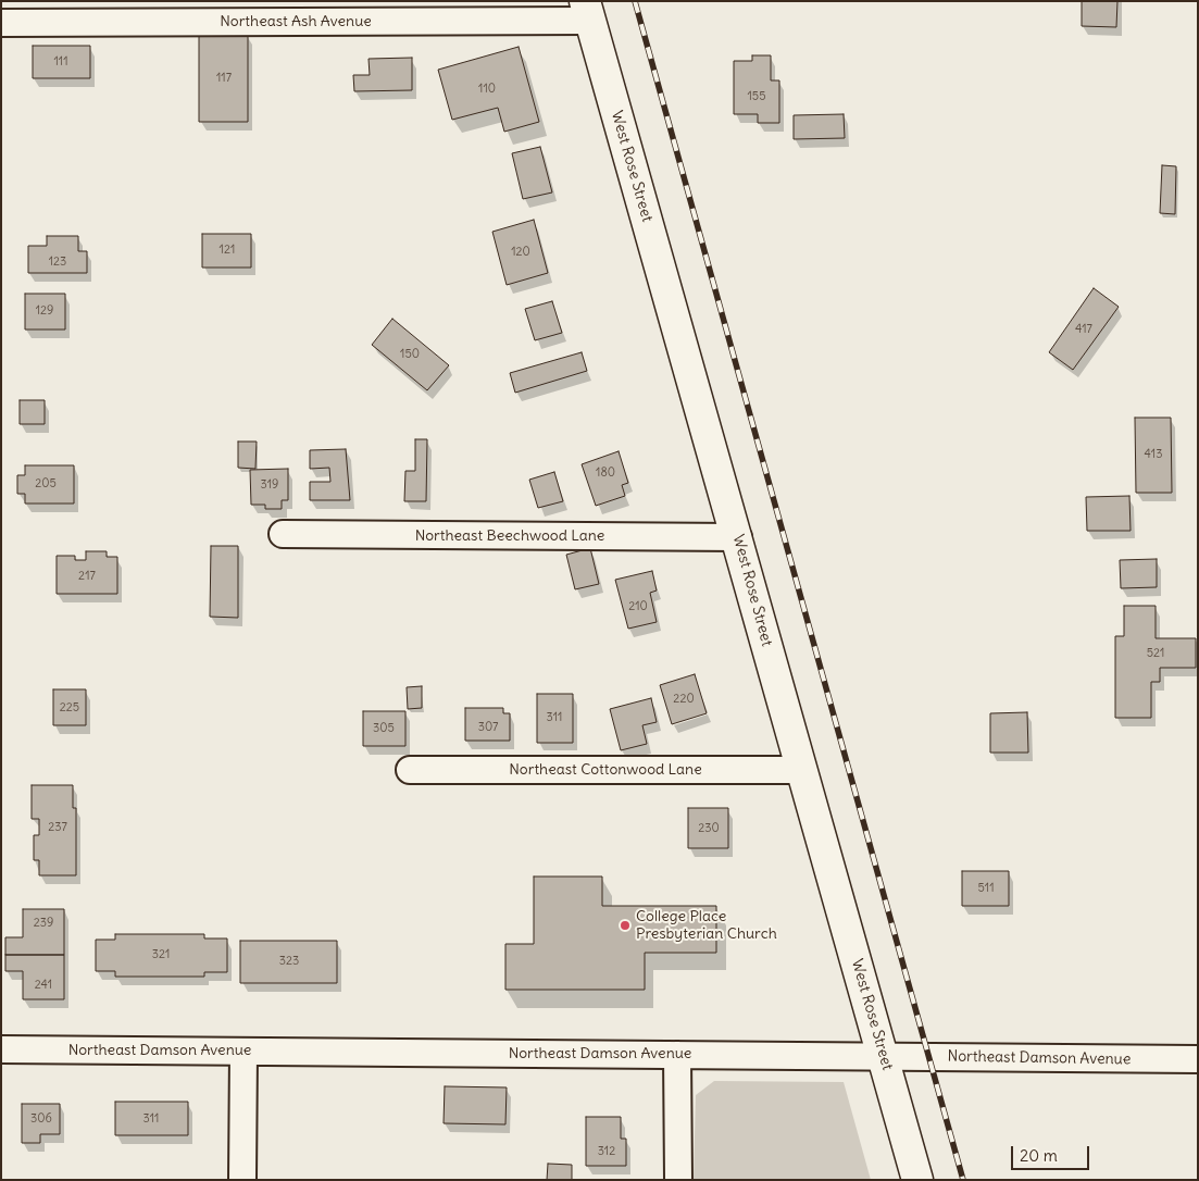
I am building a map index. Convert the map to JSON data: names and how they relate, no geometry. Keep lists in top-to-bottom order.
{
  "streets": {
    "main road": ["West Rose Street"],
    "street": [
      "Northeast Ash Avenue",
      "Northeast Beechwood Lane",
      "Northeast Cottonwood Lane",
      "Northeast Damson Avenue"
    ]
  },
  "crossings": [
    ["Northeast Ash Avenue", "West Rose Street"],
    ["West Rose Street", "Northeast Beechwood Lane"],
    ["West Rose Street", "Northeast Cottonwood Lane"],
    ["West Rose Street", "Northeast Damson Avenue"]
  ],
  "places": ["College Place Presbyterian Church"],
  "house_numbers": [
    "111",
    "117",
    "110",
    "155",
    "121",
    "120",
    "123",
    "129",
    "417",
    "150",
    "413",
    "180",
    "205",
    "319",
    "217",
    "210",
    "521",
    "220",
    "225",
    "311",
    "307",
    "305",
    "237",
    "230",
    "511",
    "239",
    "321",
    "323",
    "241",
    "306",
    "311",
    "312"
  ],
  "scale_bar": "20 m"
}
